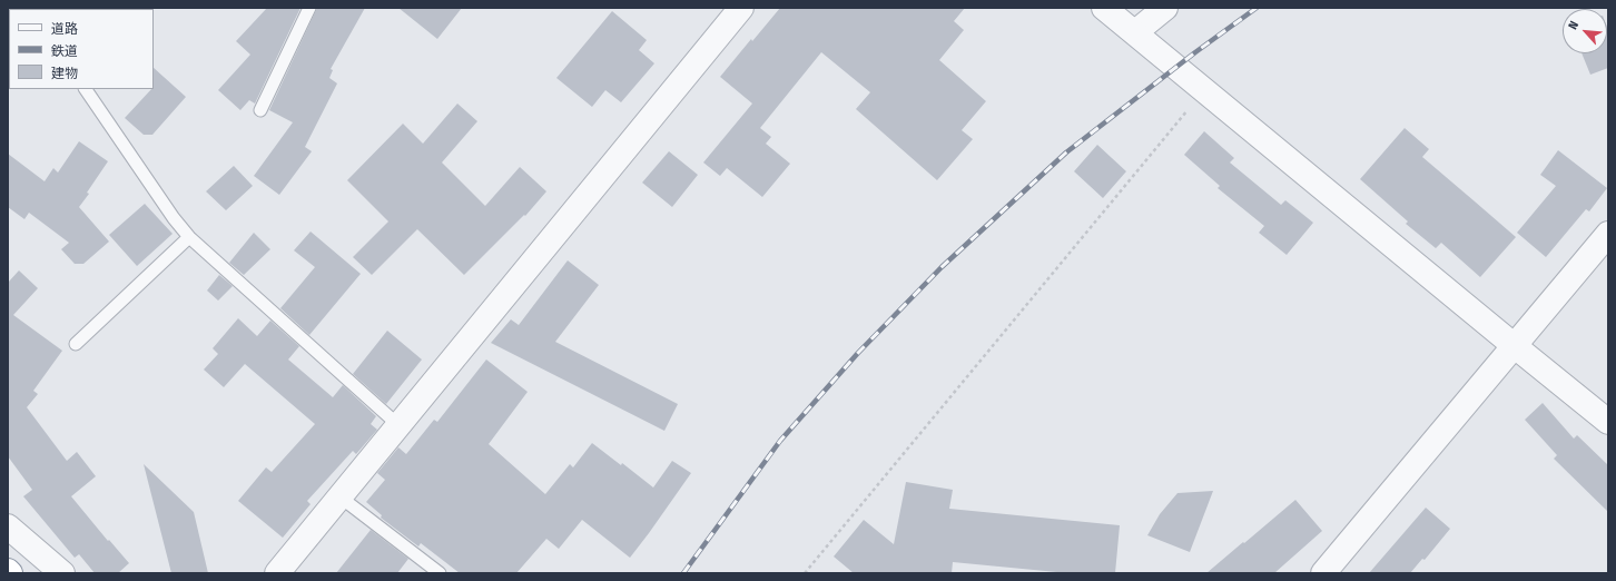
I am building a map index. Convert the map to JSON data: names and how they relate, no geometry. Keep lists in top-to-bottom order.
{
  "legend": ["道路", "鉄道", "建物"],
  "north": "top left"
}
